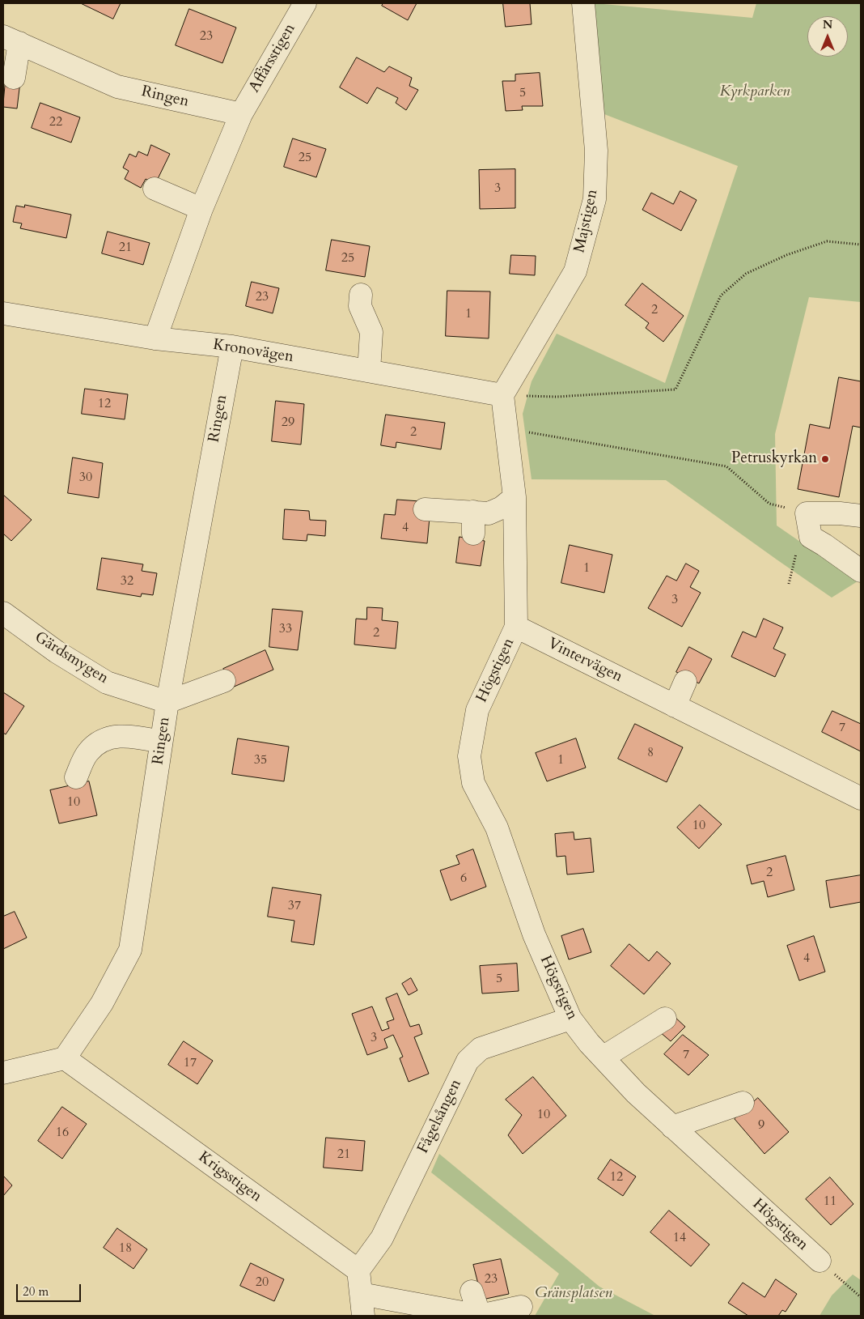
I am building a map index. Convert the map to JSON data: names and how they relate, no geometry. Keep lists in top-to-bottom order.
{
  "streets": {
    "street": [
      "Affärsstigen",
      "Ringen",
      "Majstigen",
      "Kronovägen",
      "Gärdsmygen",
      "Vintervägen",
      "Högstigen",
      "Fågelsången",
      "Krigsstigen"
    ]
  },
  "crossings": [
    ["Affärsstigen", "Ringen"],
    ["Ringen", "Kronovägen"],
    ["Ringen", "Gärdsmygen"],
    ["Ringen", "Krigsstigen"],
    ["Majstigen", "Kronovägen"],
    ["Vintervägen", "Högstigen"],
    ["Högstigen", "Fågelsången"],
    ["Fågelsången", "Krigsstigen"]
  ],
  "parks": ["Kyrkparken", "Gränsplatsen"],
  "places": ["Petruskyrkan"],
  "house_numbers": [
    "23",
    "5",
    "22",
    "25",
    "3",
    "21",
    "25",
    "23",
    "2",
    "1",
    "12",
    "29",
    "2",
    "30",
    "4",
    "1",
    "32",
    "3",
    "33",
    "2",
    "7",
    "8",
    "35",
    "1",
    "10",
    "10",
    "2",
    "6",
    "37",
    "4",
    "5",
    "3",
    "7",
    "17",
    "10",
    "9",
    "16",
    "21",
    "12",
    "11",
    "14",
    "18",
    "23",
    "20"
  ],
  "scale_bar": "20 m",
  "north": "top"
}
